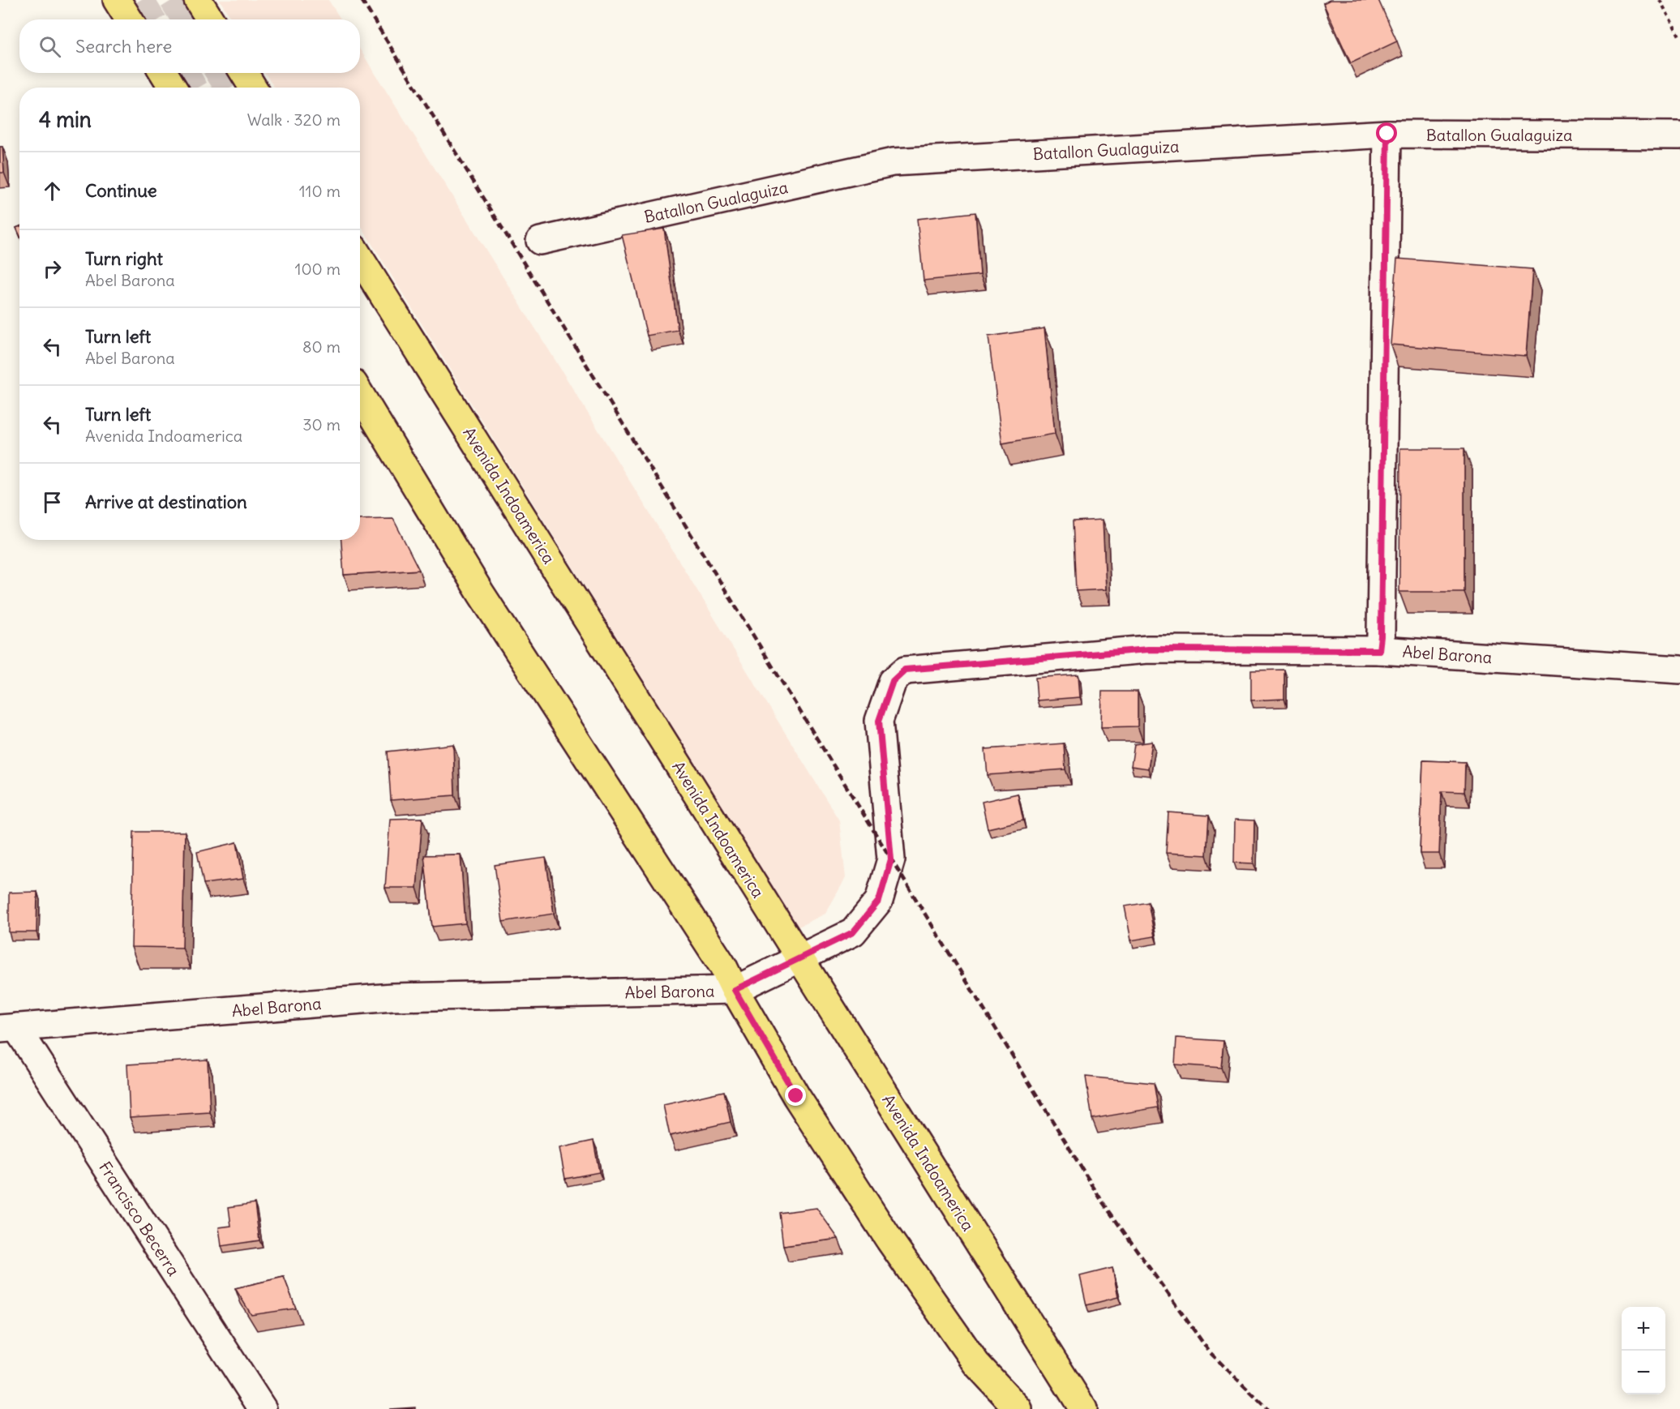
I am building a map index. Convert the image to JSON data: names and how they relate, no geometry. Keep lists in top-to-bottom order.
{
  "streets": {
    "main road": ["Avenida Indoamerica"],
    "street": ["Batallon Gualaguiza", "Abel Barona", "Francisco Becerra"]
  },
  "crossings": [
    ["Avenida Indoamerica", "Abel Barona"],
    ["Abel Barona", "Francisco Becerra"]
  ],
  "page": {
    "search": "Search here",
    "heading": ["4 min", "Walk · 320 m"],
    "list": [
      ["Continue", "110 m"],
      ["Turn right", "Abel Barona", "100 m"],
      ["Turn left", "Abel Barona", "80 m"],
      ["Turn left", "Avenida Indoamerica", "30 m"],
      "Arrive at destination"
    ],
    "map_buttons": ["+", "−"]
  }
}
